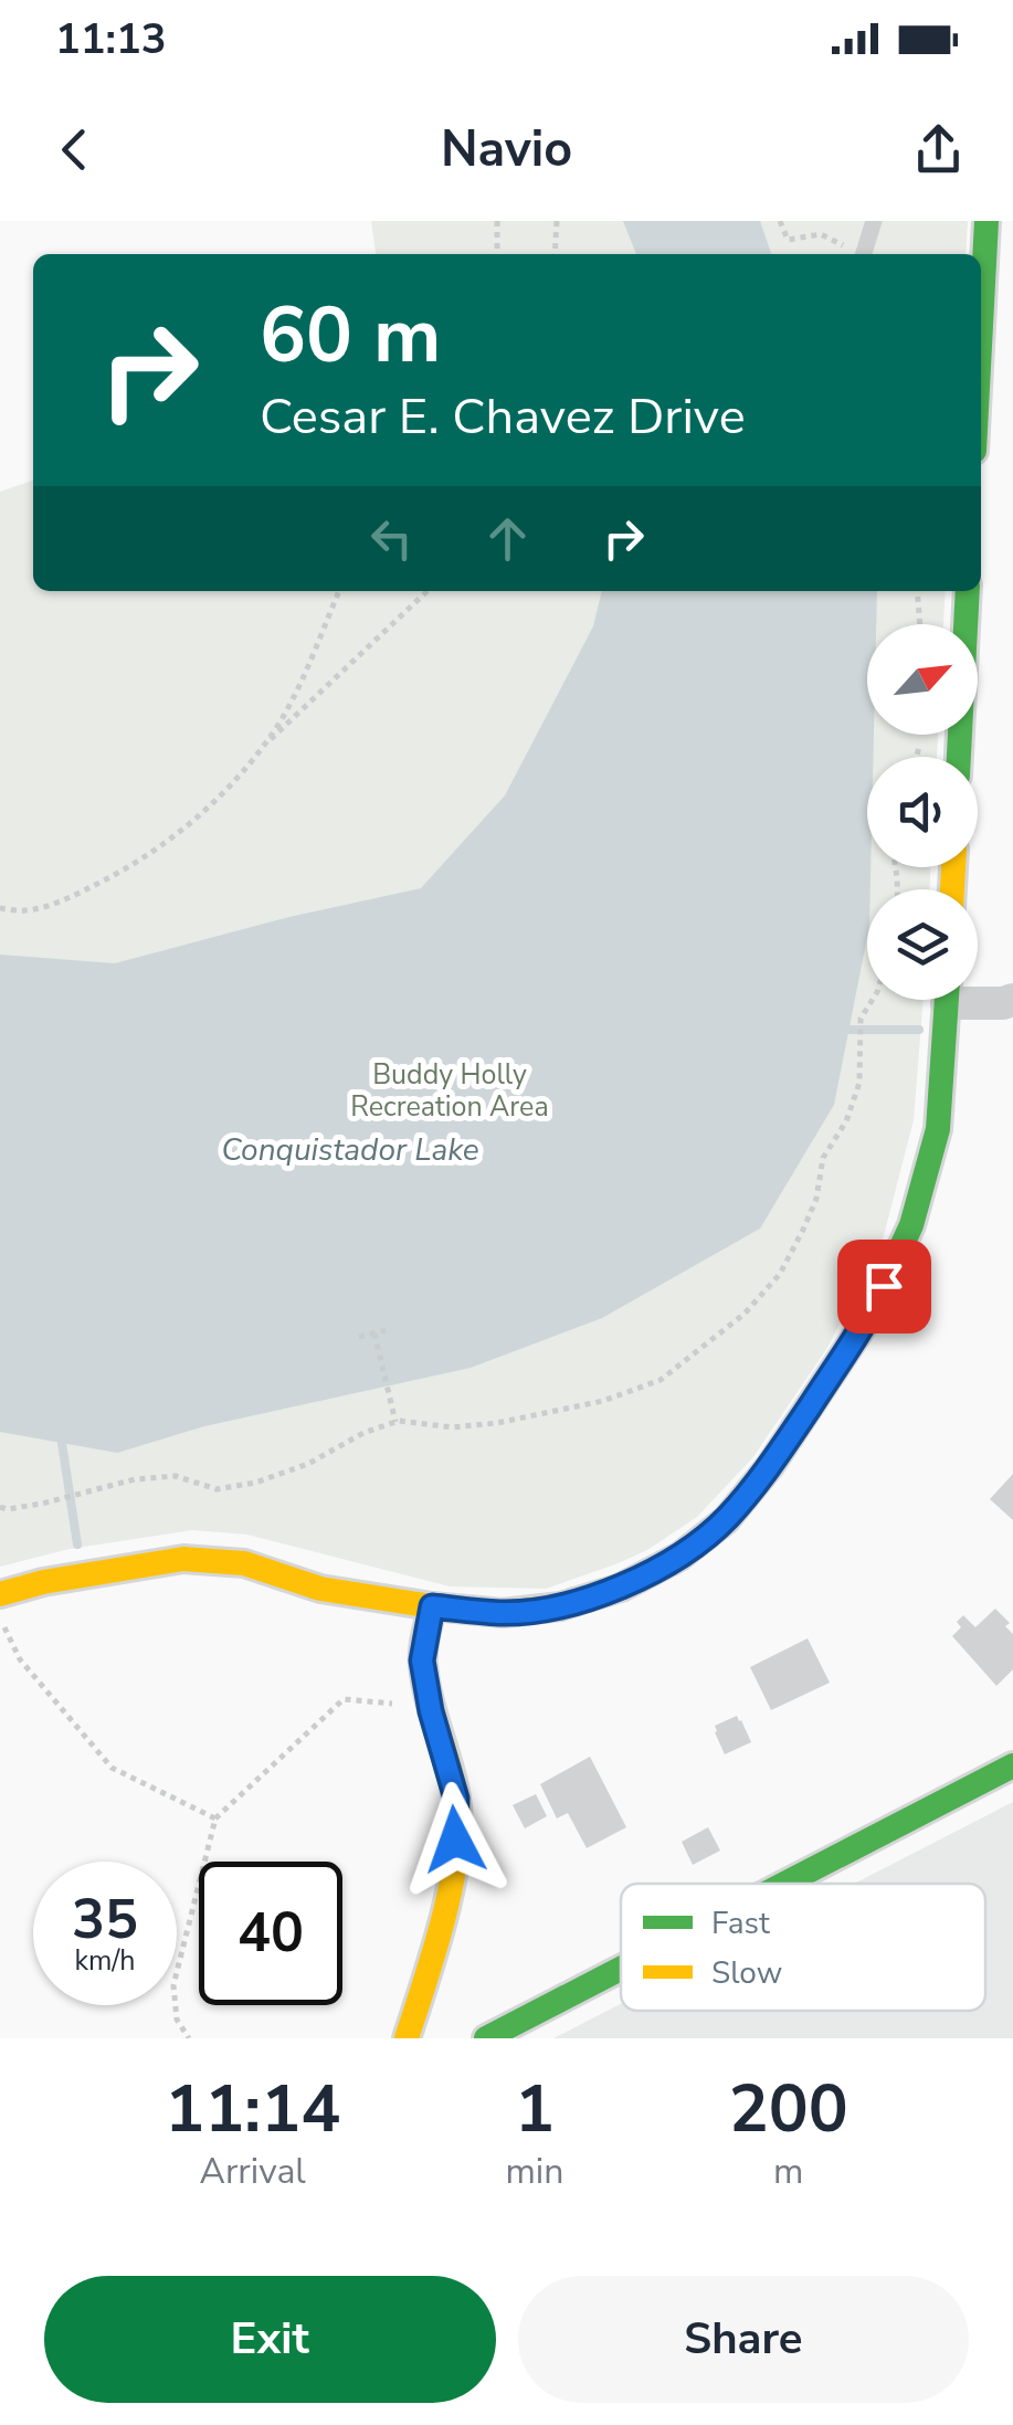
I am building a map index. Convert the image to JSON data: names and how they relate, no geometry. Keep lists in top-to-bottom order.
{
  "water": ["Conquistador Lake"],
  "parks": ["Buddy Holly Recreation Area"],
  "legend": ["Fast", "Slow"],
  "north": "top right",
  "page": {
    "status": "11:13",
    "header": "Navio",
    "turn": ["60 m", "Cesar E. Chavez Drive"],
    "speed": "35 km/h",
    "limit": "40",
    "eta": [
      "11:14",
      "Arrival",
      "1",
      "min",
      "200",
      "m"
    ],
    "buttons": ["Exit", "Share"]
  }
}
